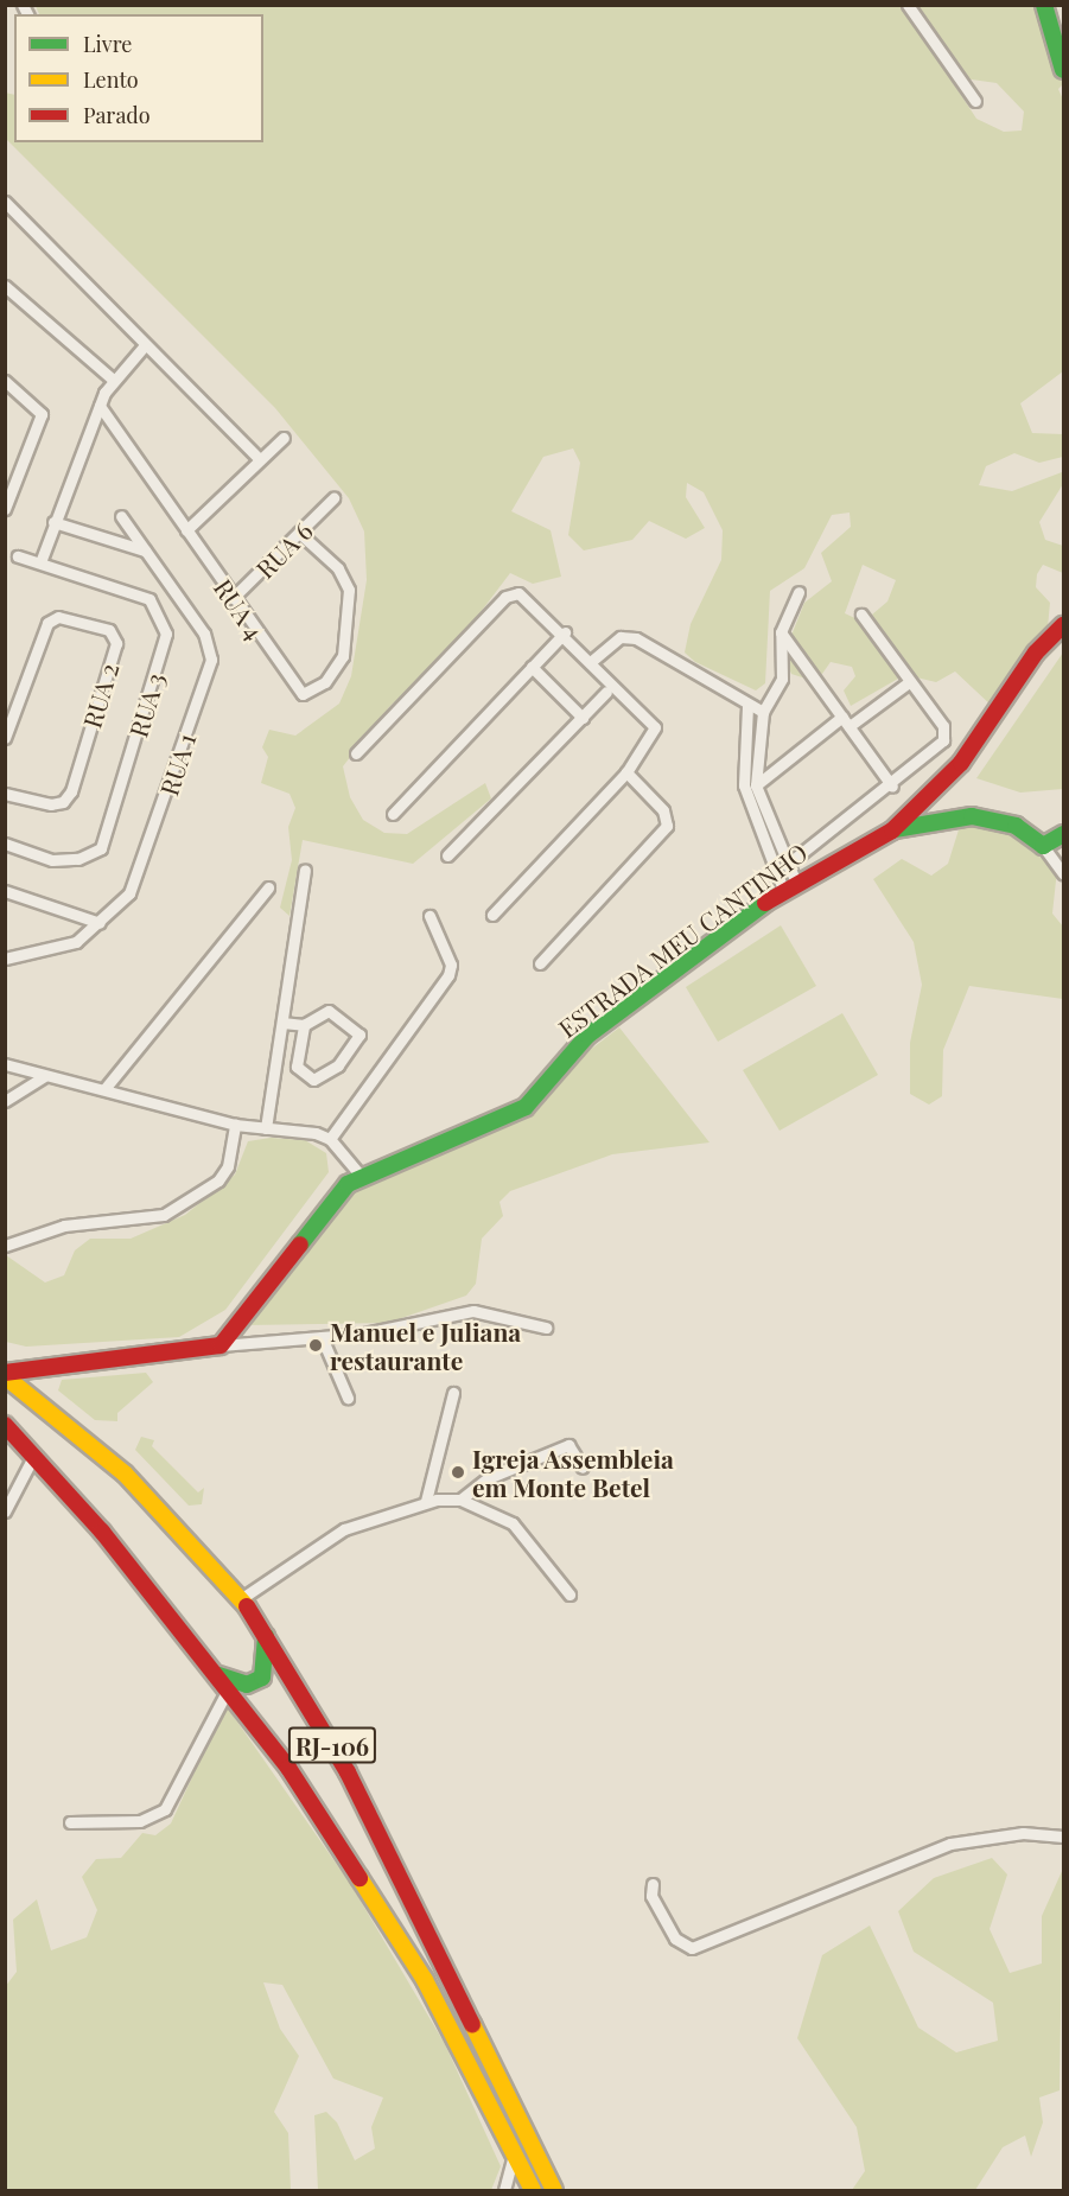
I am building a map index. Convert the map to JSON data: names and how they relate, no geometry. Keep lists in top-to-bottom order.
{
  "streets": {
    "main road": ["ESTRADA MEU CANTINHO", "RJ-106"],
    "street": [
      "RUA 6",
      "RUA 4",
      "RUA 2",
      "RUA 3",
      "RUA 1"
    ]
  },
  "crossings": [
    ["RUA 6", "RUA 4"]
  ],
  "places": ["Manuel e Juliana restaurante", "Igreja Assembleia em Monte Betel"],
  "legend": ["Livre", "Lento", "Parado"]
}
